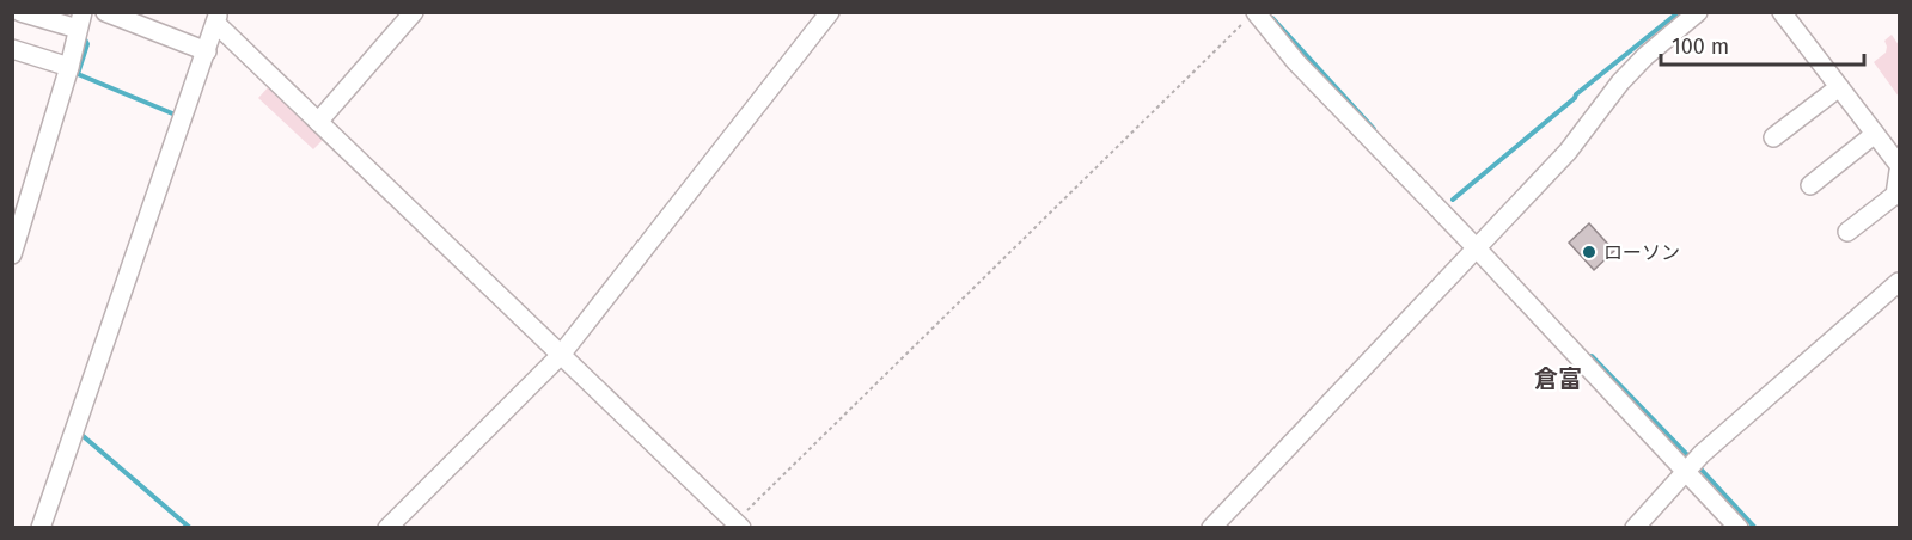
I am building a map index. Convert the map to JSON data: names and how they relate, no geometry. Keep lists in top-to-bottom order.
{
  "districts": ["倉富"],
  "places": ["ローソン"],
  "scale_bar": "100 m"
}
